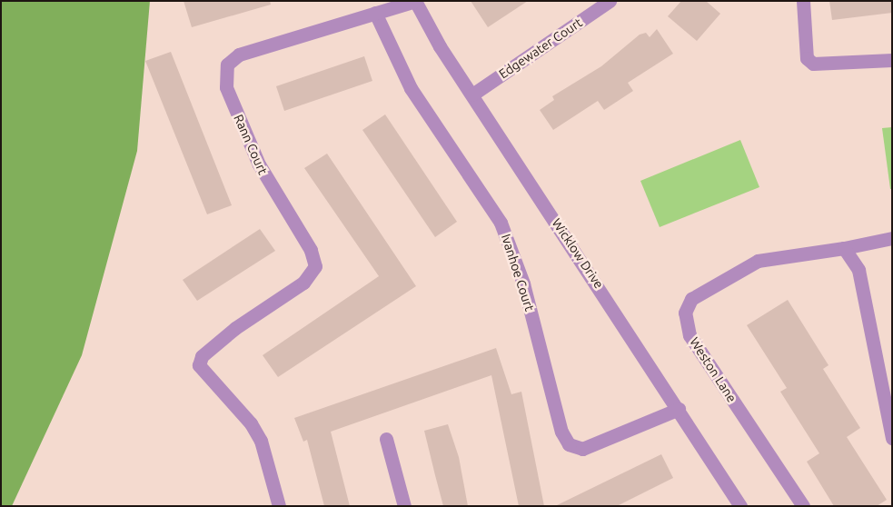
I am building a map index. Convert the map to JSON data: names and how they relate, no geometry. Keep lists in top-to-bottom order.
{
  "streets": {
    "street": [
      "Edgewater Court",
      "Rann Court",
      "Wicklow Drive",
      "Ivanhoe Court",
      "Weston Lane"
    ]
  },
  "crossings": [
    ["Edgewater Court", "Wicklow Drive"],
    ["Rann Court", "Wicklow Drive"],
    ["Rann Court", "Ivanhoe Court"],
    ["Wicklow Drive", "Ivanhoe Court"]
  ]
}
